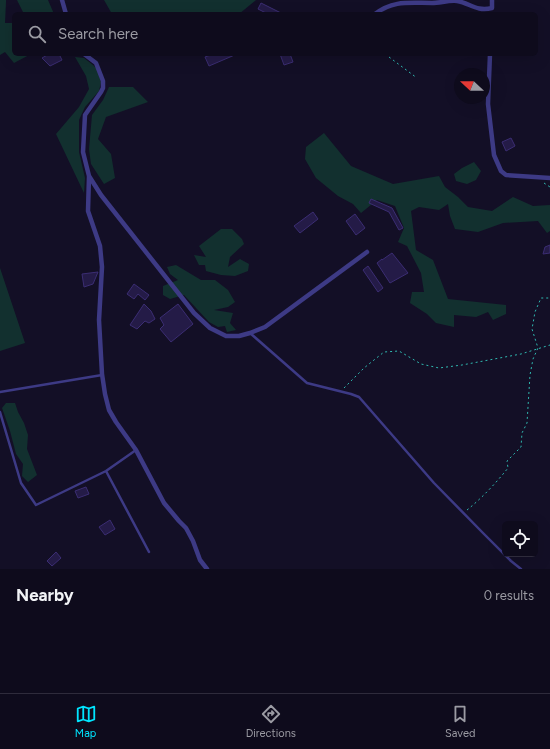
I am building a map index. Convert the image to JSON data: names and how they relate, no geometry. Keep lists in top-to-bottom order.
{
  "north": "left",
  "page": {
    "search": "Search here",
    "heading": ["Nearby", "0 results"],
    "nav": ["Map", "Directions", "Saved"]
  }
}
